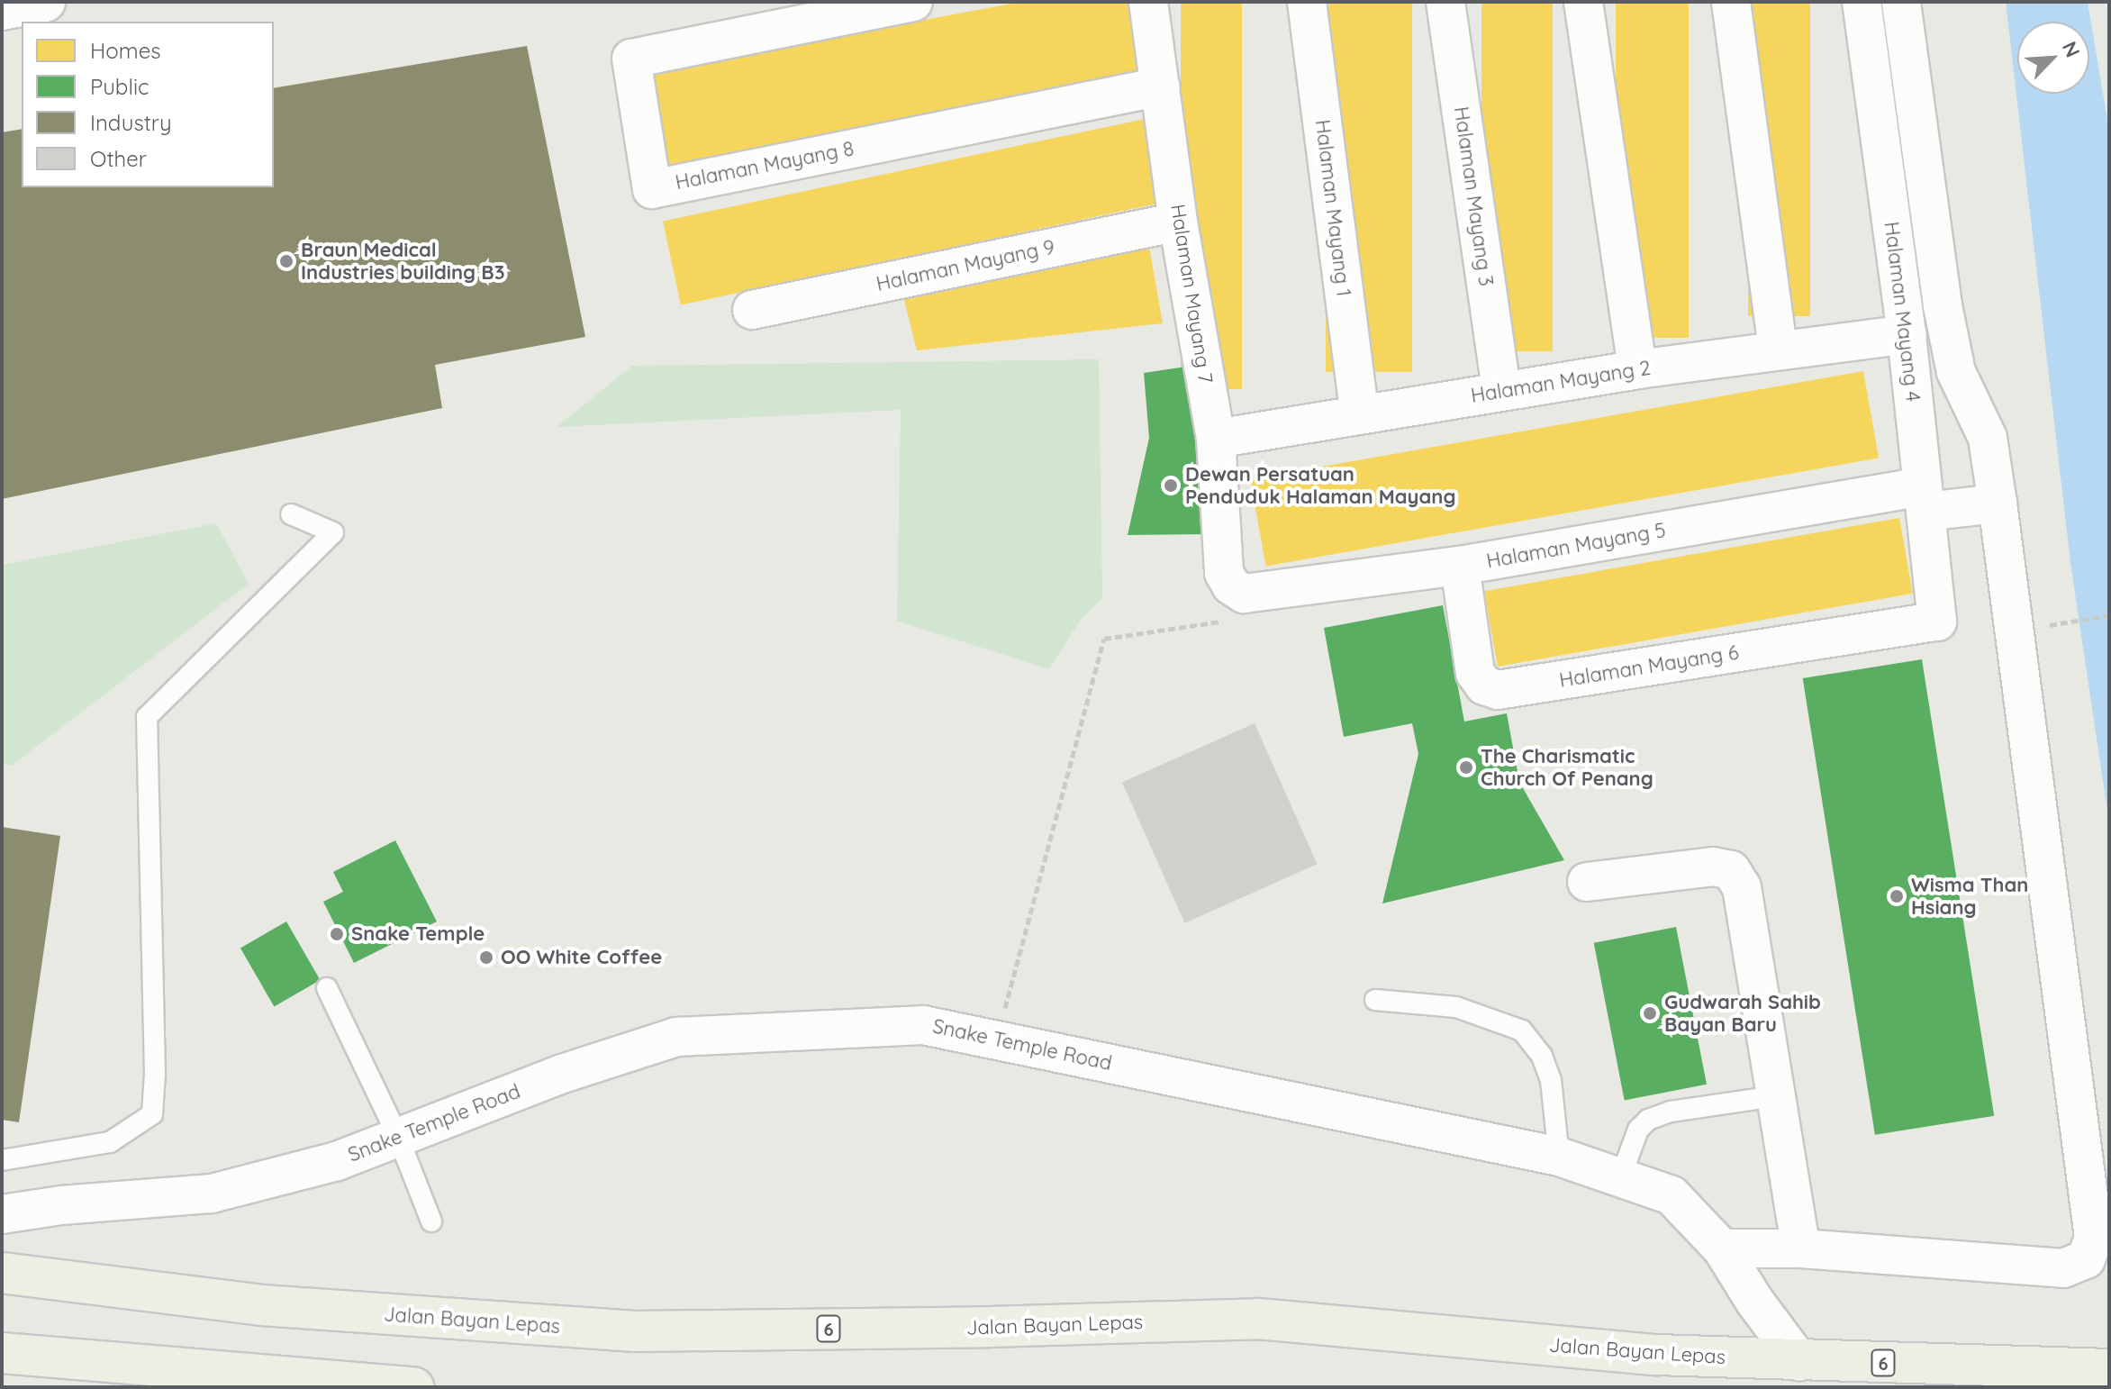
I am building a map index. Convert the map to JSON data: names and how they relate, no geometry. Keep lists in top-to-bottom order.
{
  "streets": {
    "highway": ["Jalan Bayan Lepas", "6"],
    "street": [
      "Halaman Mayang 8",
      "Halaman Mayang 3",
      "Halaman Mayang 1",
      "Halaman Mayang 9",
      "Halaman Mayang 7",
      "Halaman Mayang 4",
      "Halaman Mayang 2",
      "Halaman Mayang 5",
      "Halaman Mayang 6",
      "Snake Temple Road"
    ]
  },
  "crossings": [
    ["Halaman Mayang 8", "Halaman Mayang 7"],
    ["Halaman Mayang 3", "Halaman Mayang 2"],
    ["Halaman Mayang 1", "Halaman Mayang 2"],
    ["Halaman Mayang 9", "Halaman Mayang 7"],
    ["Halaman Mayang 7", "Halaman Mayang 2"],
    ["Halaman Mayang 7", "Halaman Mayang 5"],
    ["Halaman Mayang 4", "Halaman Mayang 2"],
    ["Halaman Mayang 4", "Halaman Mayang 5"],
    ["Halaman Mayang 4", "Halaman Mayang 6"],
    ["Halaman Mayang 5", "Halaman Mayang 6"],
    ["Snake Temple Road", "Jalan Bayan Lepas"]
  ],
  "places": [
    "Braun Medical Industries building B3",
    "Dewan Persatuan Penduduk Halaman Mayang",
    "The Charismatic Church Of Penang",
    "Wisma Than Hsiang",
    "Snake Temple",
    "OO White Coffee",
    "Gudwarah Sahib Bayan Baru"
  ],
  "legend": [
    "Homes",
    "Public",
    "Industry",
    "Other"
  ],
  "north": "top right"
}
